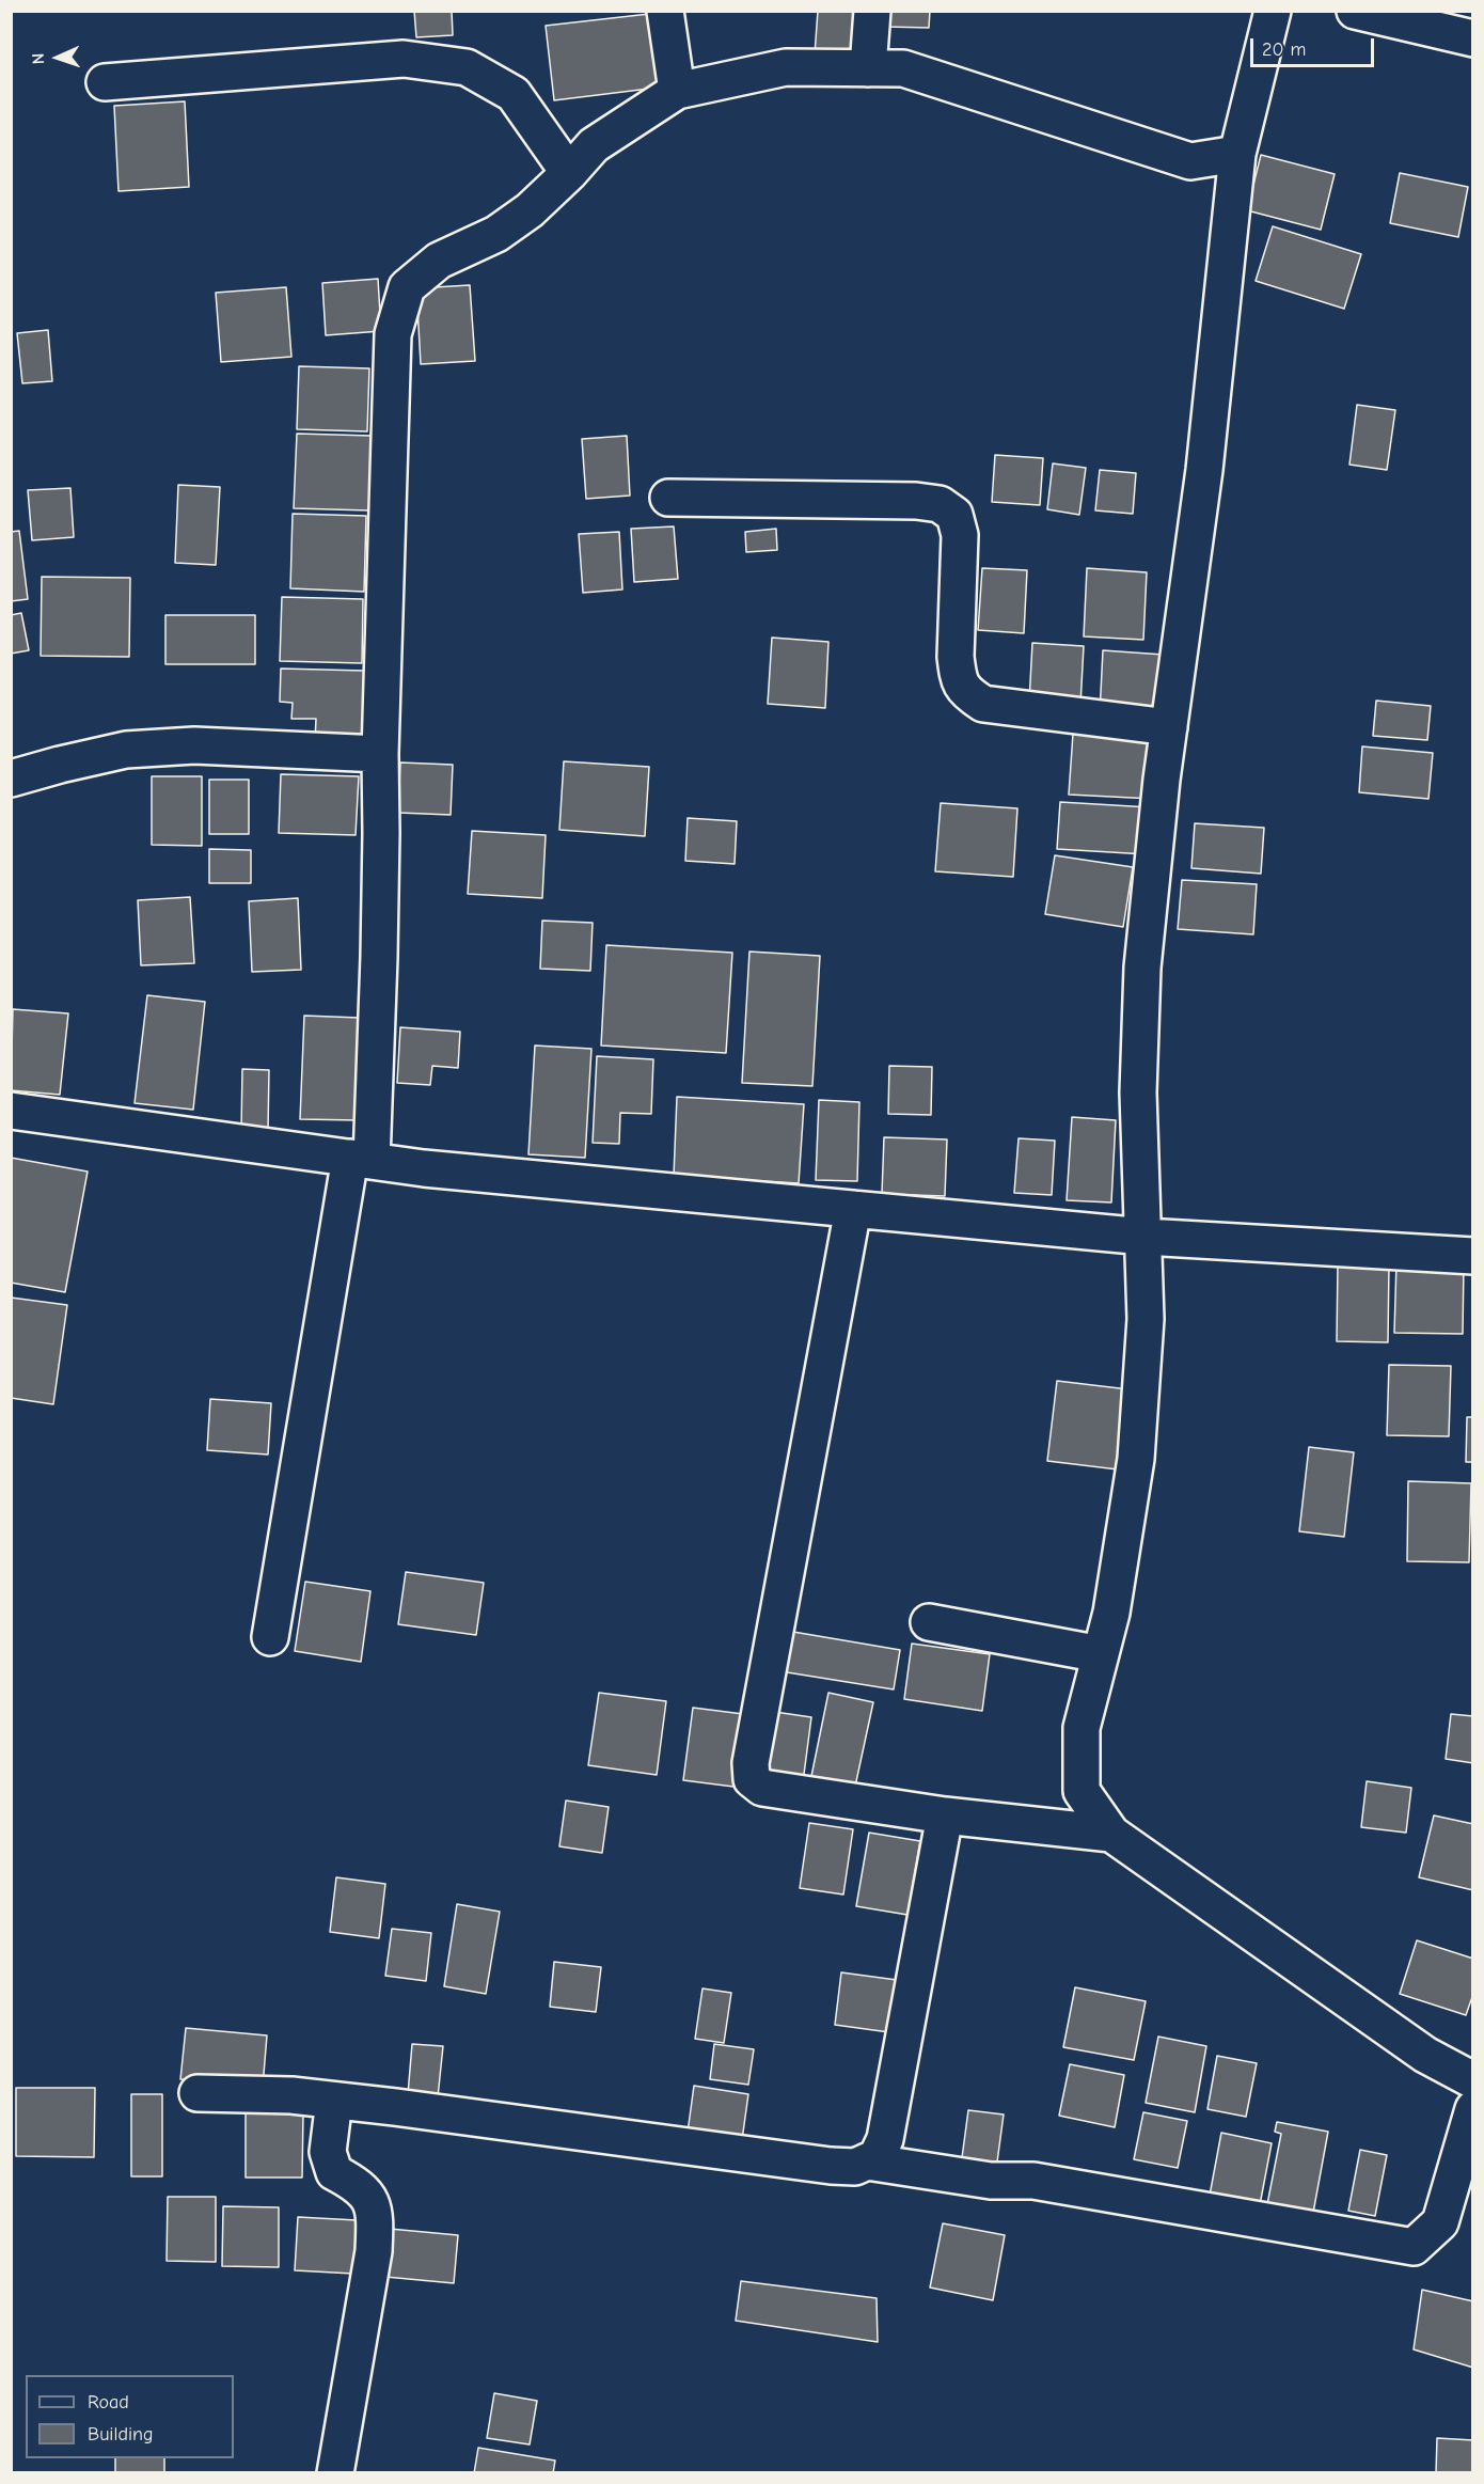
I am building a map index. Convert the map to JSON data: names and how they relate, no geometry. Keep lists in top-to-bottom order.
{
  "legend": ["Road", "Building"],
  "scale_bar": "20 m",
  "north": "left"
}
